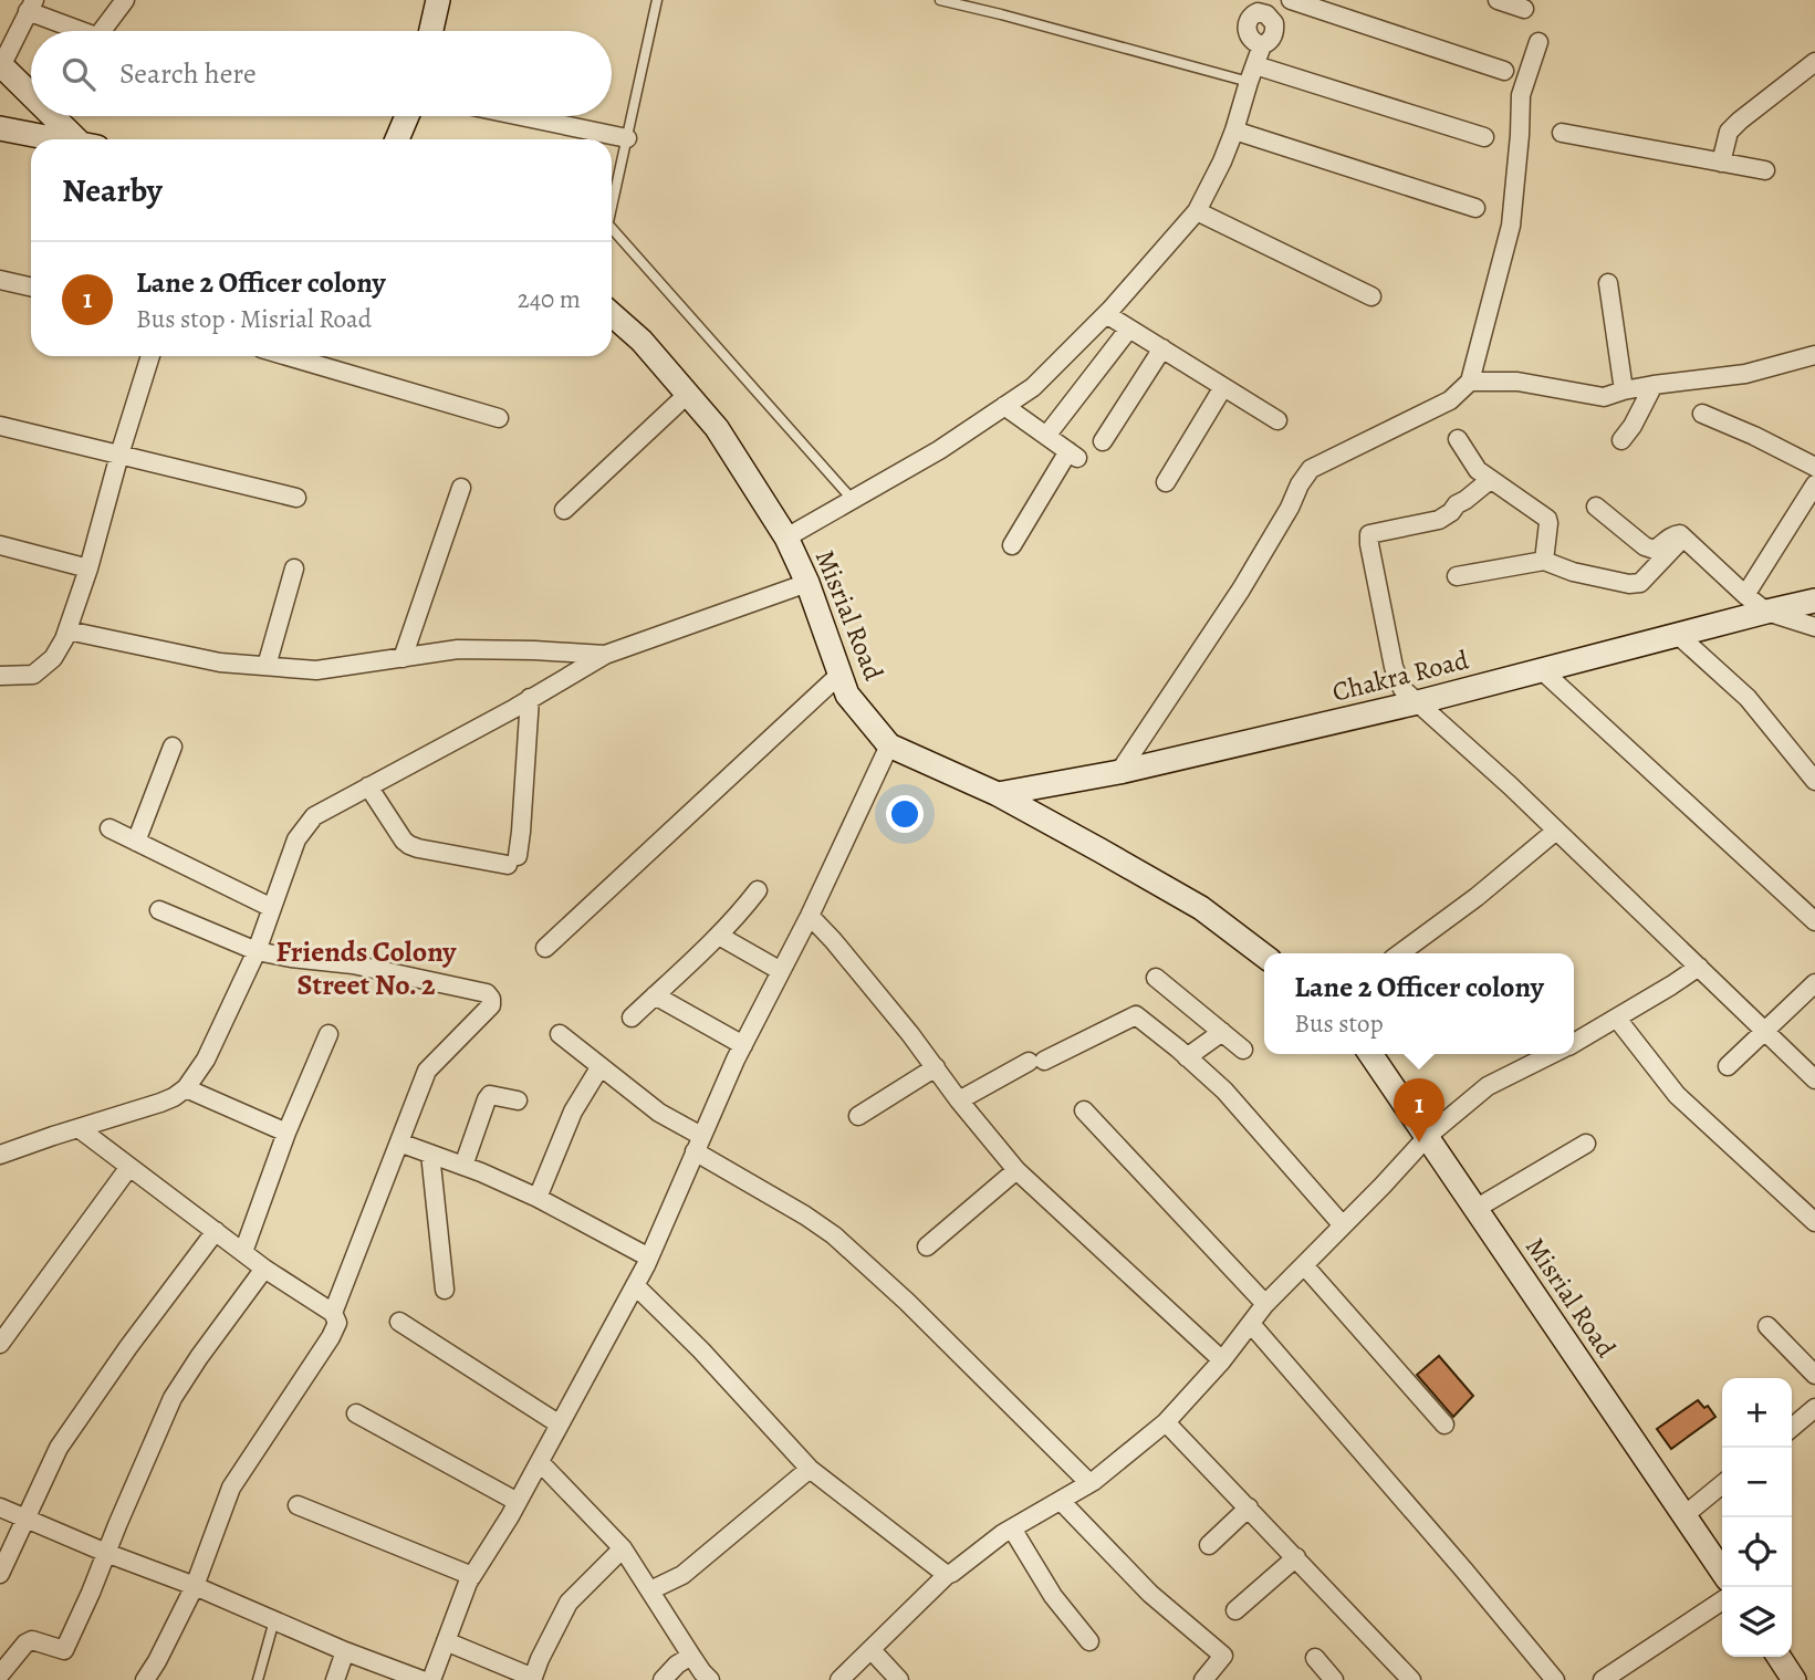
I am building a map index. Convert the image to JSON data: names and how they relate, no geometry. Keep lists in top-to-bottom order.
{
  "streets": {
    "main road": ["Misrial Road", "Chakra Road"]
  },
  "crossings": [
    ["Misrial Road", "Chakra Road"]
  ],
  "districts": ["Friends Colony Street No. 2"],
  "page": {
    "search": "Search here",
    "heading": "Nearby",
    "list": [
      {
        "mark": "1",
        "name": "Lane 2 Officer colony",
        "note": "Bus stop · Misrial Road",
        "value": "240 m"
      }
    ],
    "popup": ["Lane 2 Officer colony", "Bus stop"],
    "pins": "1",
    "map_buttons": ["+", "−"]
  }
}
